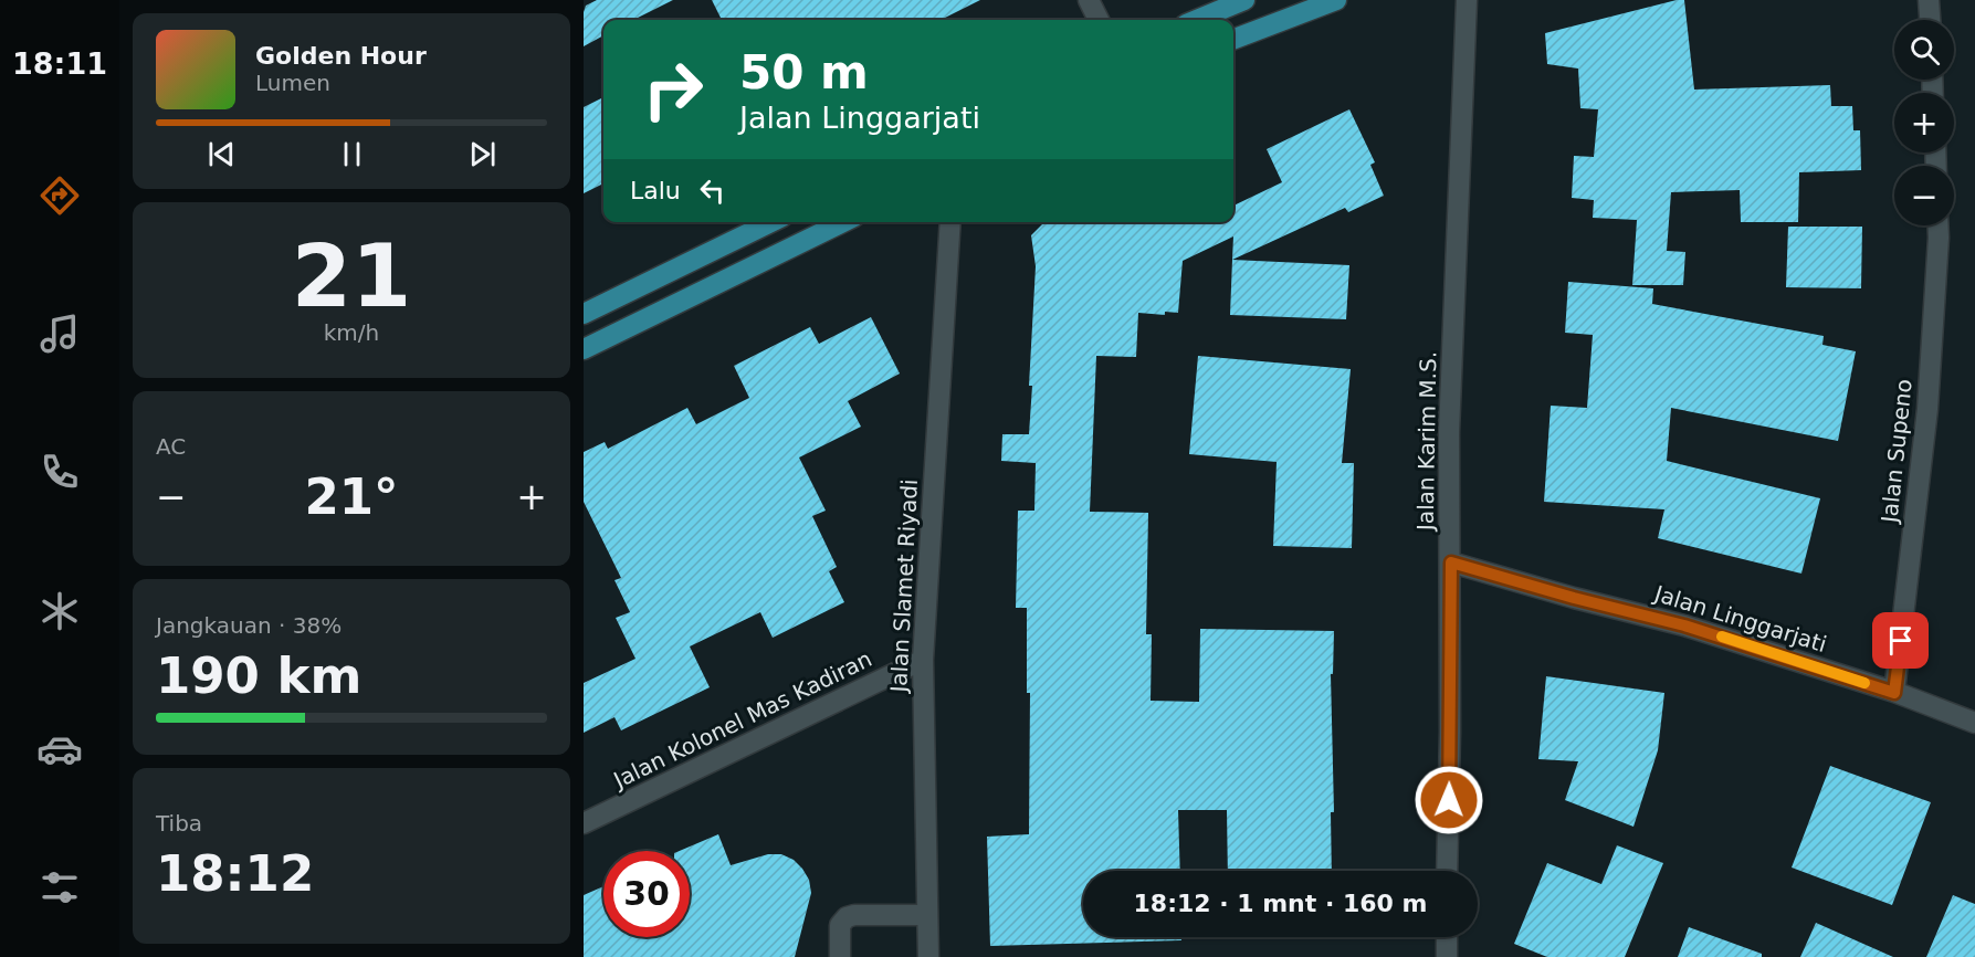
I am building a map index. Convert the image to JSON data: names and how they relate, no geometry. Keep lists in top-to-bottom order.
{
  "streets": {
    "street": [
      "Jalan Karim M.S.",
      "Jalan Supeno",
      "Jalan Slamet Riyadi",
      "Jalan Linggarjati",
      "Jalan Kolonel Mas Kadiran"
    ]
  },
  "crossings": [
    ["Jalan Karim M.S.", "Jalan Linggarjati"],
    ["Jalan Supeno", "Jalan Linggarjati"],
    ["Jalan Slamet Riyadi", "Jalan Kolonel Mas Kadiran"]
  ],
  "page": {
    "tabs": "18:11",
    "map_buttons": ["+", "−"],
    "turn": ["50 m", "Jalan Linggarjati"],
    "song": ["Golden Hour", "Lumen"],
    "then": "Lalu",
    "tile": [
      ["21", "km/h"],
      "AC",
      ["Jangkauan · 38%", "190 km"],
      ["Tiba", "18:12"]
    ],
    "heat": ["−", "21°", "+"],
    "limit": "30",
    "trip": "18:12 · 1 mnt · 160 m"
  }
}
